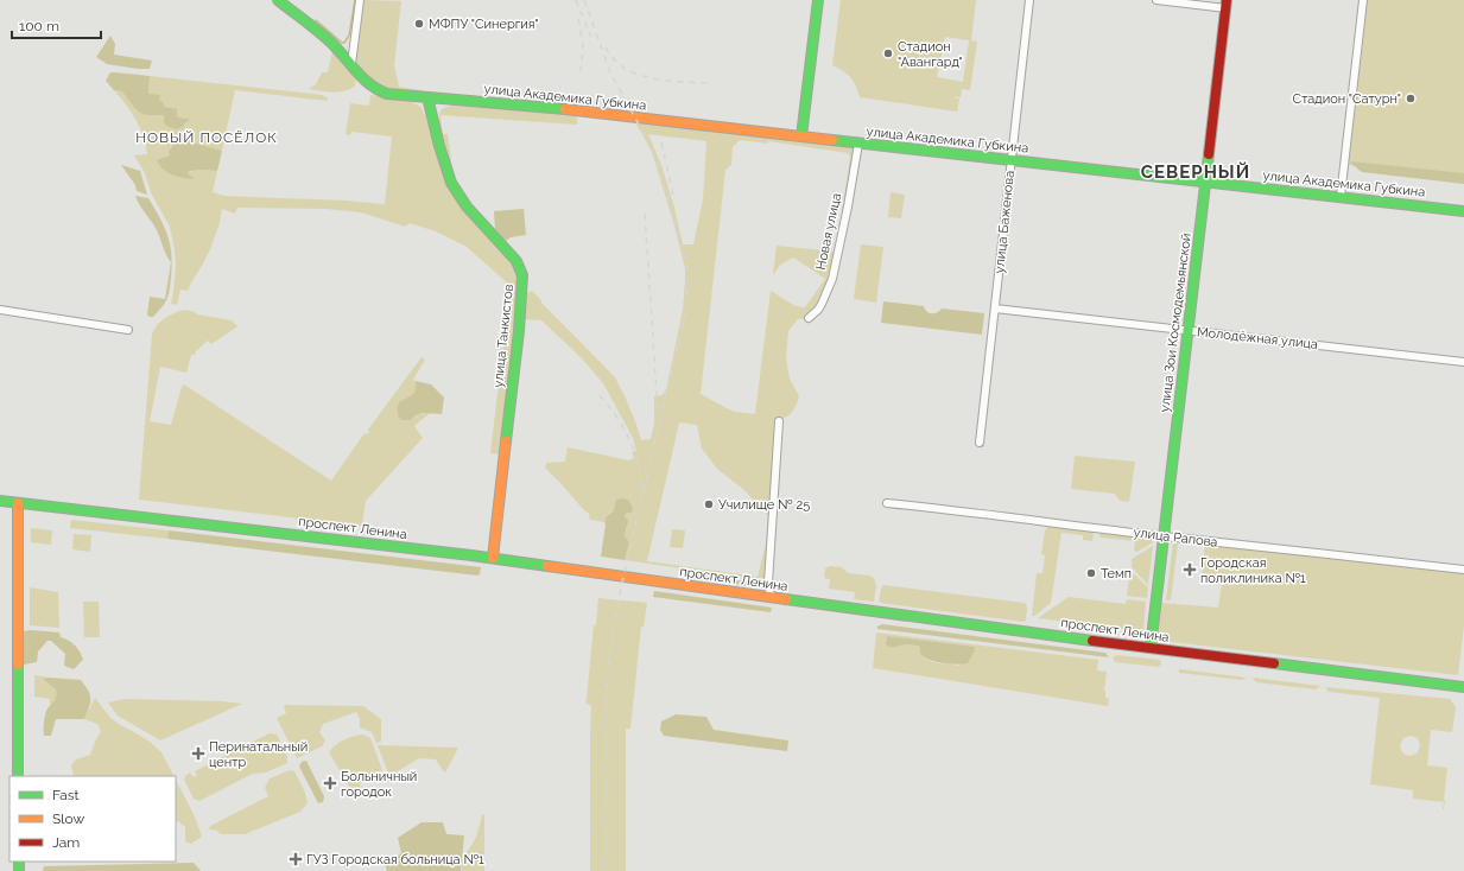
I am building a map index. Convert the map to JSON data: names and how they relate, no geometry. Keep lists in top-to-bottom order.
{
  "streets": {
    "street": [
      "улица Академика Губкина",
      "улица Баженова",
      "Новая улица",
      "улица Зои Космодемьянской",
      "улица Танкистов",
      "Молодёжная улица",
      "проспект Ленина",
      "улица Рапова"
    ]
  },
  "crossings": [
    ["улица Академика Губкина", "улица Баженова"],
    ["улица Академика Губкина", "Новая улица"],
    ["улица Академика Губкина", "улица Зои Космодемьянской"],
    ["улица Академика Губкина", "улица Танкистов"],
    ["улица Баженова", "Молодёжная улица"],
    ["улица Зои Космодемьянской", "Молодёжная улица"],
    ["улица Зои Космодемьянской", "проспект Ленина"],
    ["улица Зои Космодемьянской", "улица Рапова"],
    ["улица Танкистов", "проспект Ленина"]
  ],
  "districts": ["НОВЫЙ ПОСЁЛОК", "СЕВЕРНЫЙ"],
  "places": {
    "other": [
      "МФПУ \"Синергия\"",
      "Стадион \"Авангард\"",
      "Стадион \"Сатурн\"",
      "Училище № 25",
      "Темп"
    ],
    "health": [
      "Городская поликлиника №1",
      "Перинатальный центр",
      "Больничный городок",
      "ГУЗ Городская больница №1"
    ]
  },
  "legend": ["Fast", "Slow", "Jam"],
  "scale_bar": "100 m"
}
